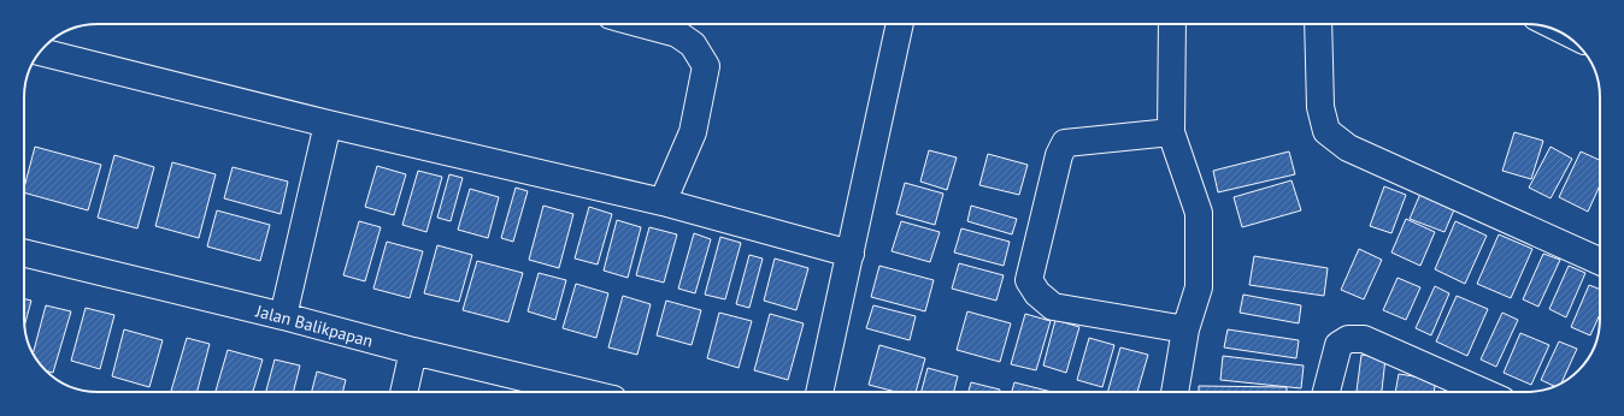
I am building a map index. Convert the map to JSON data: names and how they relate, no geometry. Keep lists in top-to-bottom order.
{
  "streets": {
    "street": ["Jalan Balikpapan"]
  }
}
